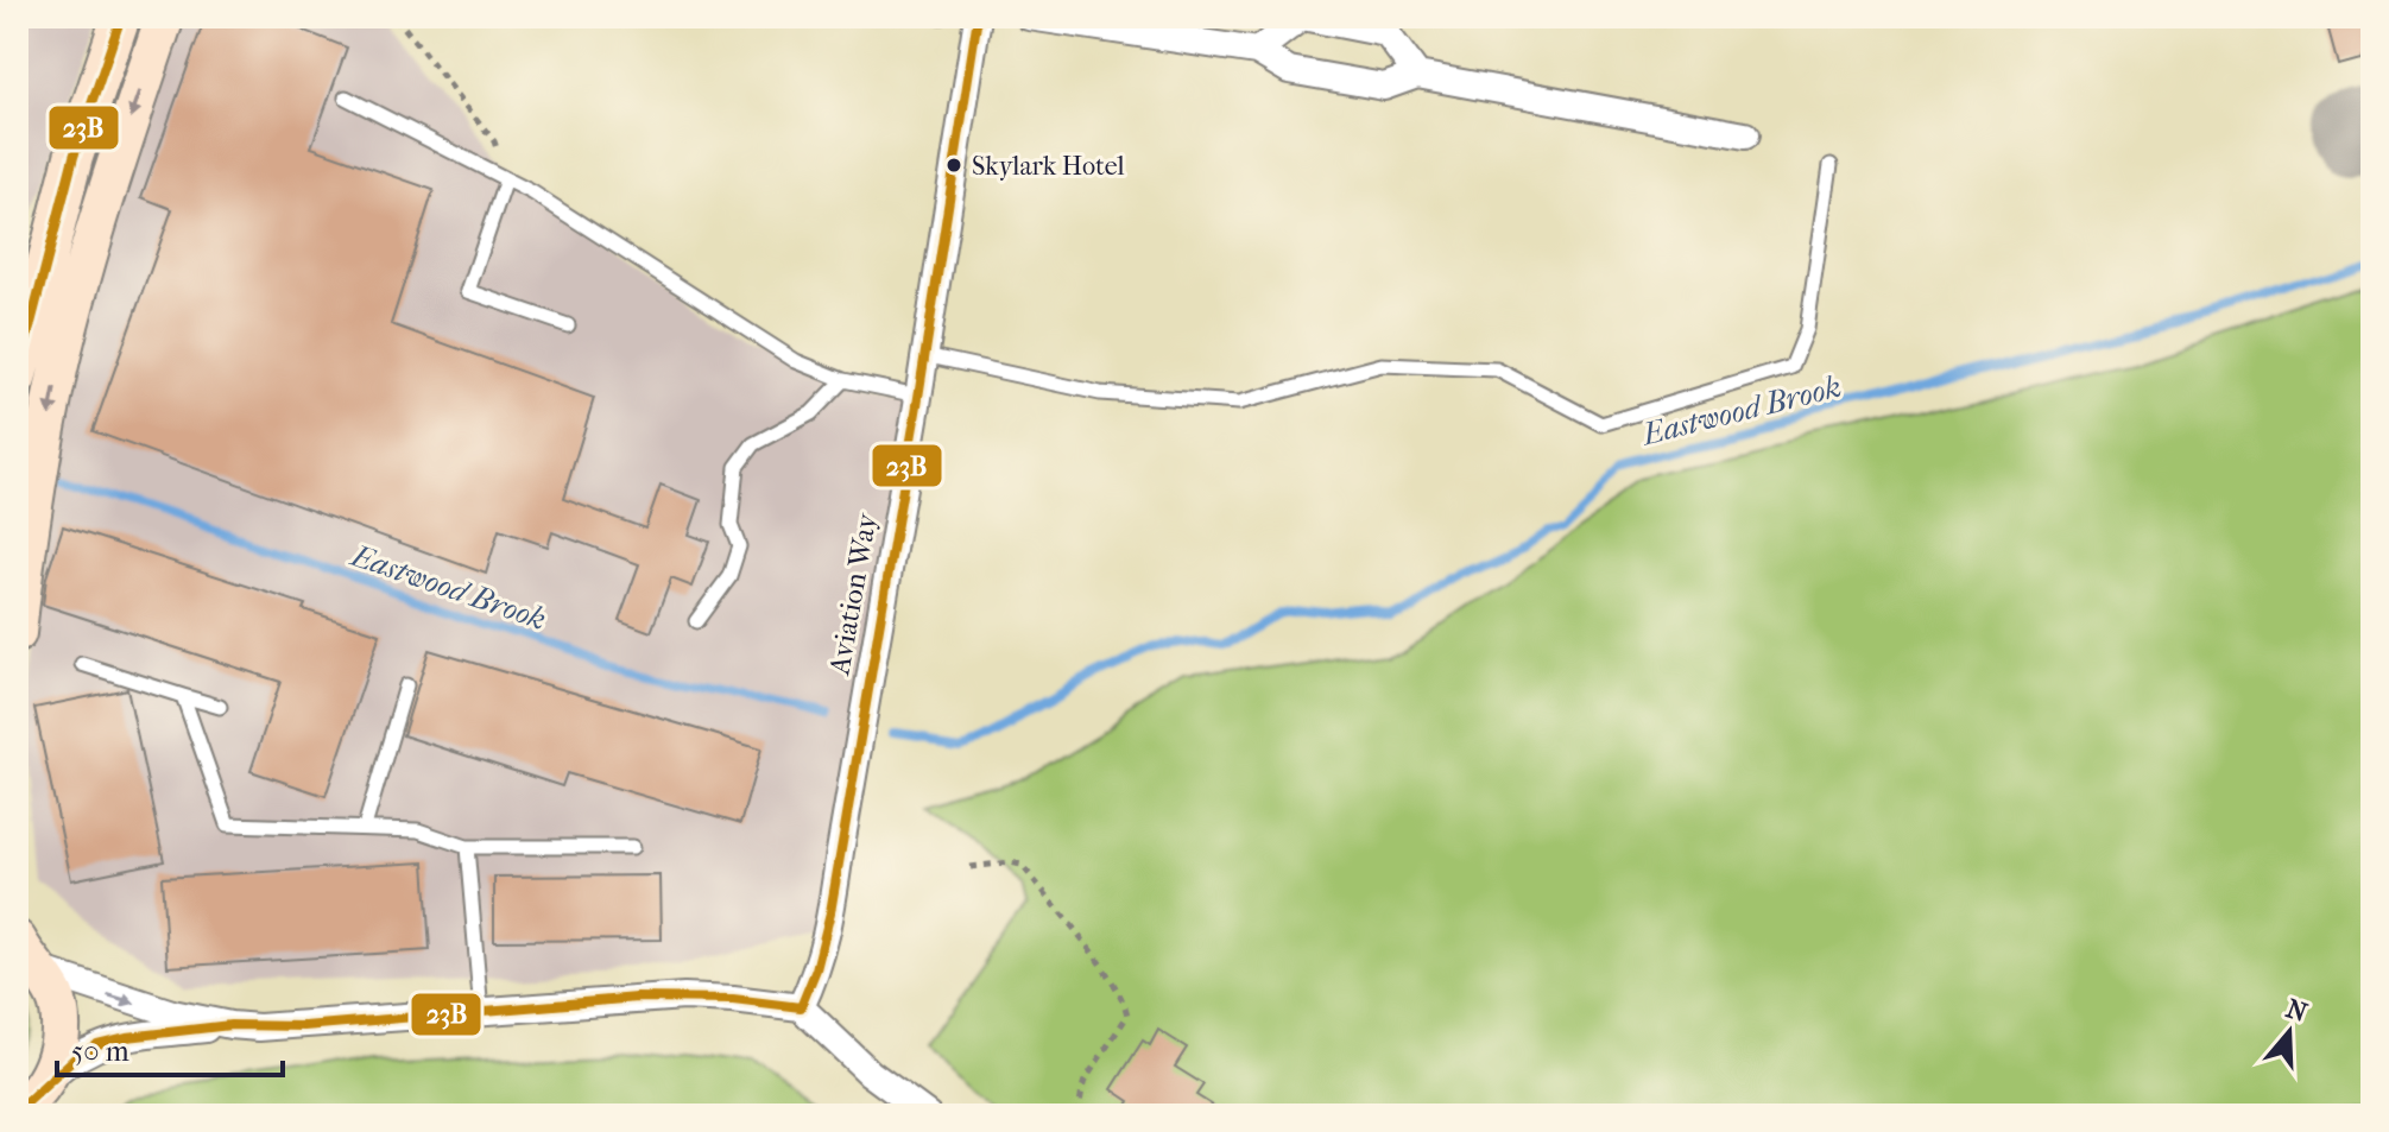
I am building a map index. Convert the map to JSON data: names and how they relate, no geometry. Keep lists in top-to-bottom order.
{
  "streets": {
    "street": ["Aviation Way"]
  },
  "water": ["Eastwood Brook"],
  "places": ["Skylark Hotel"],
  "lines": ["transit line 23B"],
  "scale_bar": "50 m",
  "north": "top"
}
